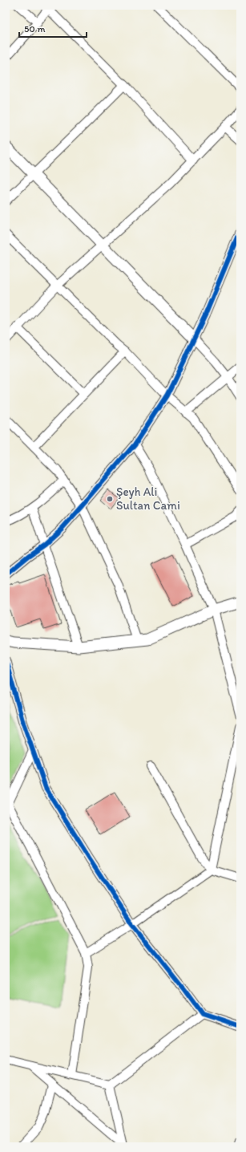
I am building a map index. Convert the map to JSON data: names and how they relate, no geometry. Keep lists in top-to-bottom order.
{
  "places": ["Şeyh Ali Sultan Cami"],
  "scale_bar": "50 m"
}
